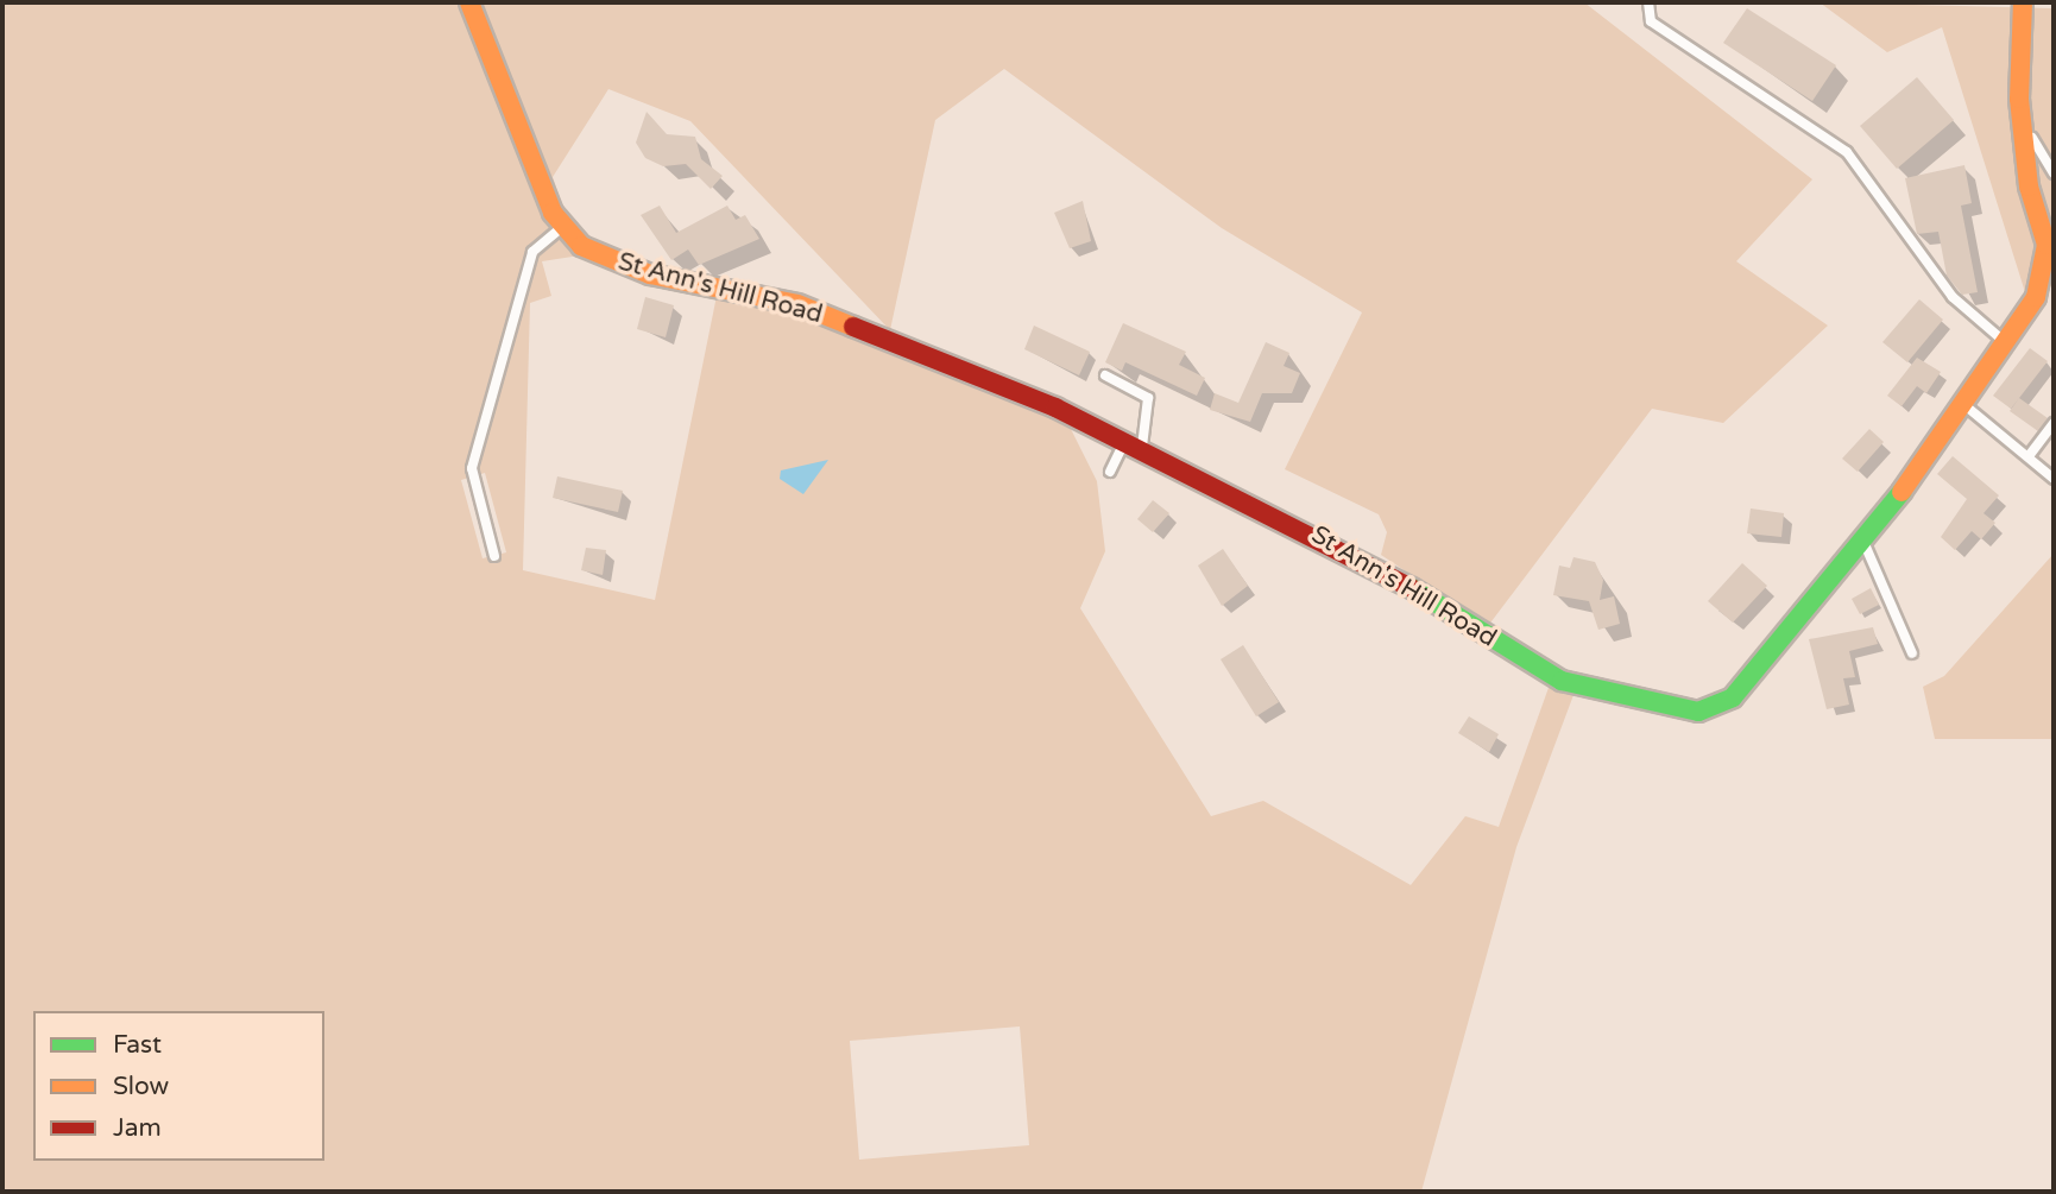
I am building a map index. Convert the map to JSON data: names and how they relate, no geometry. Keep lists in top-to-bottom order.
{
  "streets": {
    "street": ["St Ann's Hill Road"]
  },
  "legend": ["Fast", "Slow", "Jam"]
}
